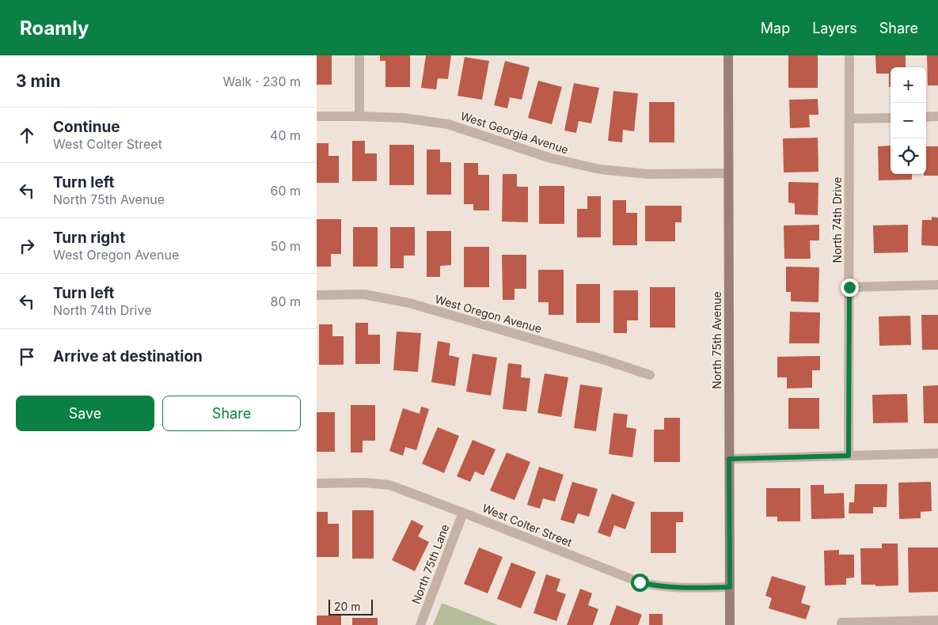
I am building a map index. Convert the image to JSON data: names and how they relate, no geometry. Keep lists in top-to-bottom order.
{
  "streets": {
    "main road": ["North 75th Avenue"],
    "street": [
      "West Georgia Avenue",
      "North 74th Drive",
      "West Oregon Avenue",
      "West Colter Street",
      "North 75th Lane"
    ]
  },
  "crossings": [
    ["West Georgia Avenue", "North 75th Avenue"],
    ["North 75th Avenue", "West Colter Street"],
    ["West Colter Street", "North 75th Lane"]
  ],
  "scale_bar": "20 m",
  "page": {
    "header": "Roamly",
    "nav": ["Map", "Layers", "Share"],
    "heading": ["3 min", "Walk · 230 m"],
    "map_buttons": ["+", "−"],
    "list": [
      ["Continue", "West Colter Street", "40 m"],
      ["Turn left", "North 75th Avenue", "60 m"],
      ["Turn right", "West Oregon Avenue", "50 m"],
      ["Turn left", "North 74th Drive", "80 m"],
      "Arrive at destination"
    ],
    "buttons": ["Save", "Share"],
    "scale": "20 m"
  }
}
